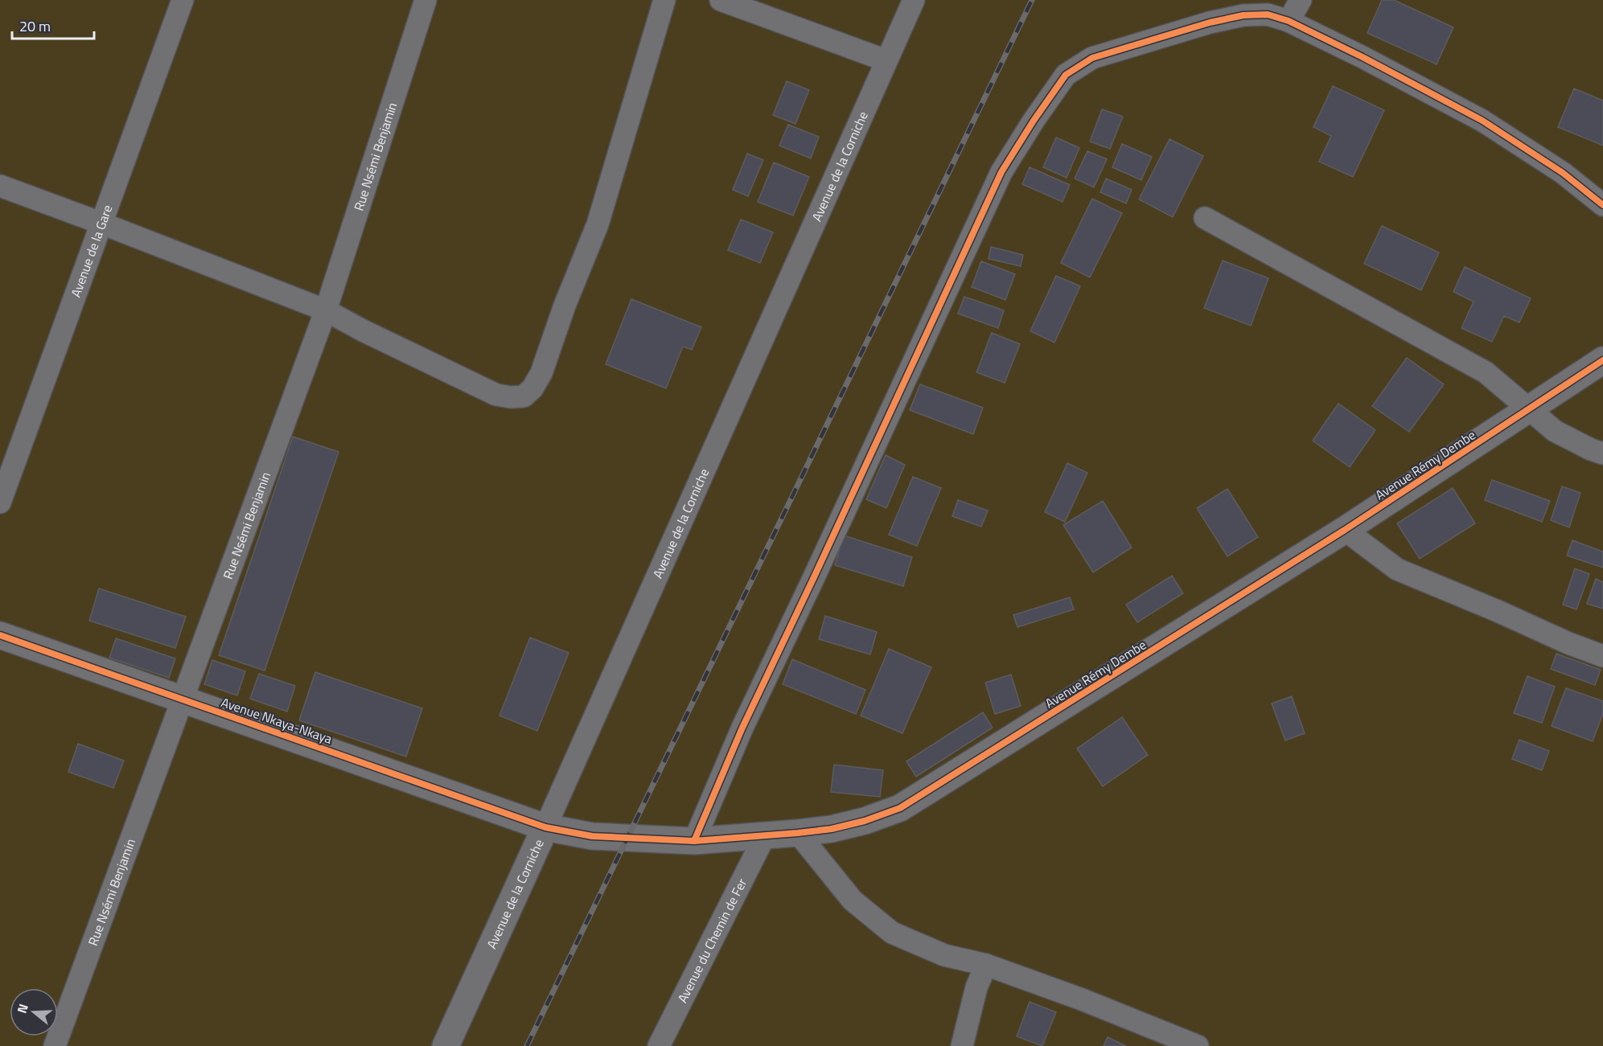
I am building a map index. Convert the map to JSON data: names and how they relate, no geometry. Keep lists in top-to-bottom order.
{
  "streets": {
    "street": [
      "Rue Nsémi Benjamin",
      "Avenue de la Corniche",
      "Avenue de la Gare",
      "Avenue Rémy Dembe",
      "Avenue Nkaya-Nkaya",
      "Avenue du Chemin de Fer"
    ]
  },
  "crossings": [
    ["Rue Nsémi Benjamin", "Avenue Nkaya-Nkaya"],
    ["Avenue de la Corniche", "Avenue Rémy Dembe"],
    ["Avenue de la Corniche", "Avenue Nkaya-Nkaya"],
    ["Avenue Rémy Dembe", "Avenue Nkaya-Nkaya"],
    ["Avenue Rémy Dembe", "Avenue du Chemin de Fer"]
  ],
  "scale_bar": "20 m",
  "north": "left"
}
